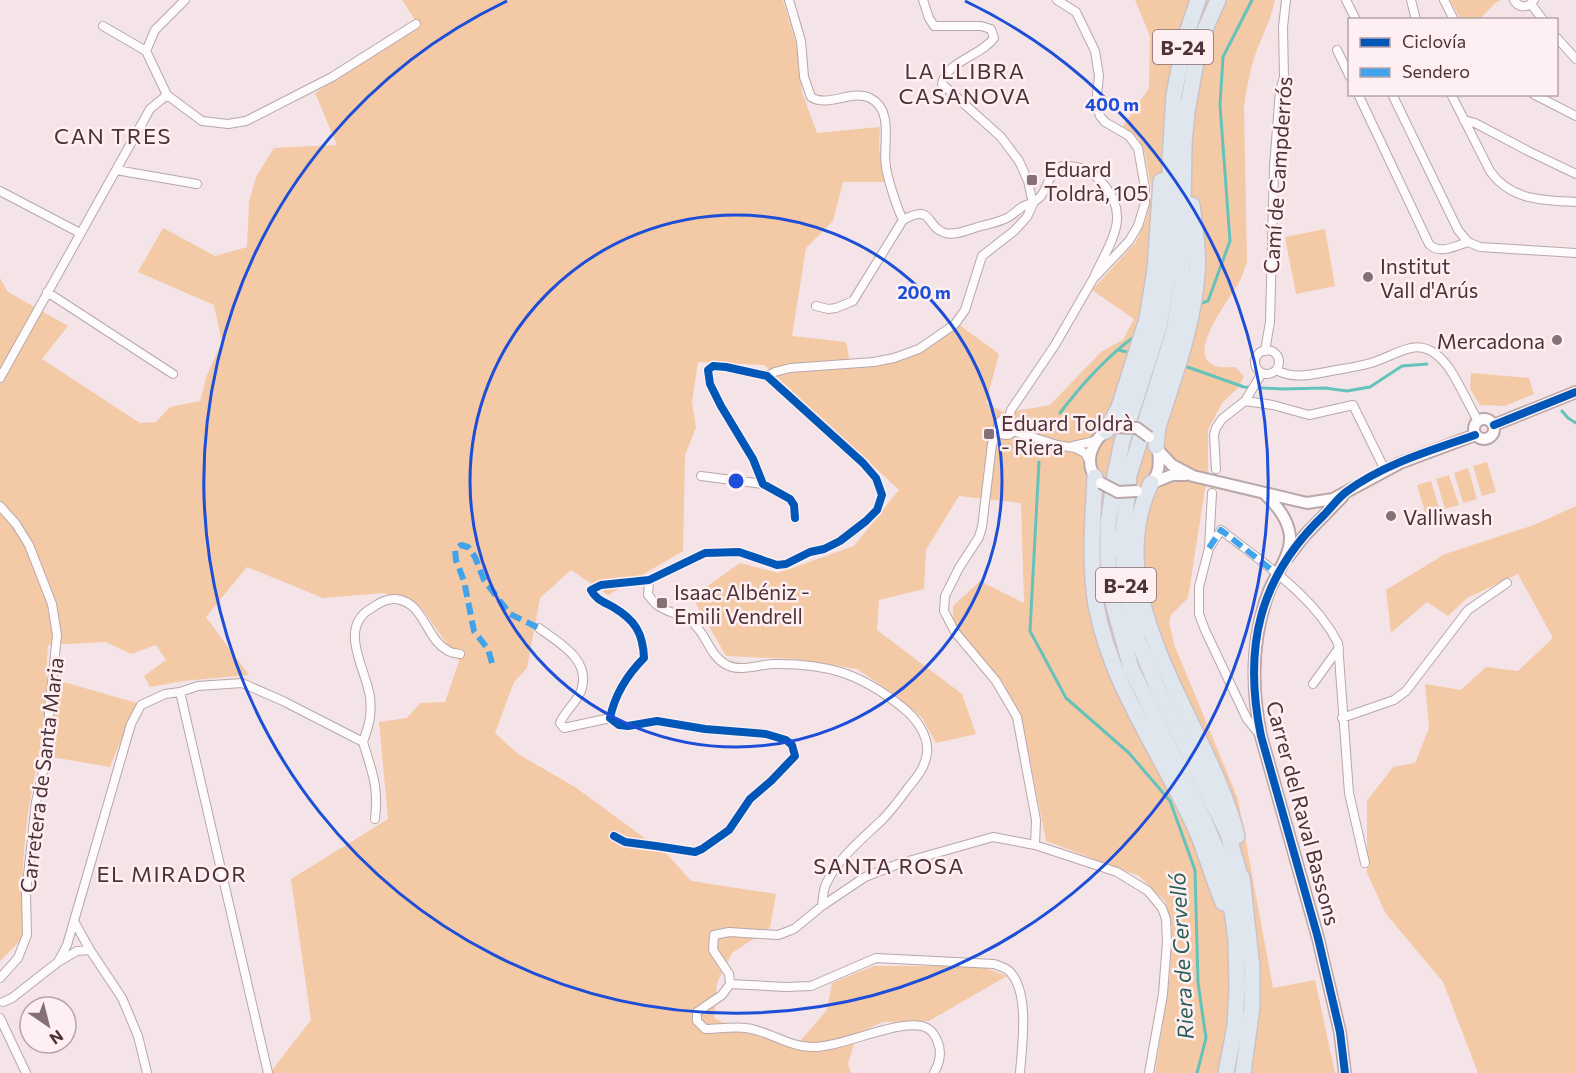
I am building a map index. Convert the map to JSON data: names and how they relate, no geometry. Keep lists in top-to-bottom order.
{
  "streets": {
    "highway": ["B-24"],
    "street": ["Camí de Campderrós", "Carretera de Santa Maria", "Carrer del Raval Bassons"]
  },
  "districts": [
    "LA LLIBRA CASANOVA",
    "CAN TRES",
    "SANTA ROSA",
    "EL MIRADOR"
  ],
  "water": ["Riera de Cervelló"],
  "places": {
    "transit": ["Eduard Toldrà, 105", "Eduard Toldrà - Riera", "Isaac Albéniz - Emili Vendrell"],
    "other": ["Institut Vall d'Arús", "Mercadona", "Valliwash"]
  },
  "legend": ["Ciclovía", "Sendero"],
  "north": "bottom right",
  "rings": ["400 m", "200 m"]
}
